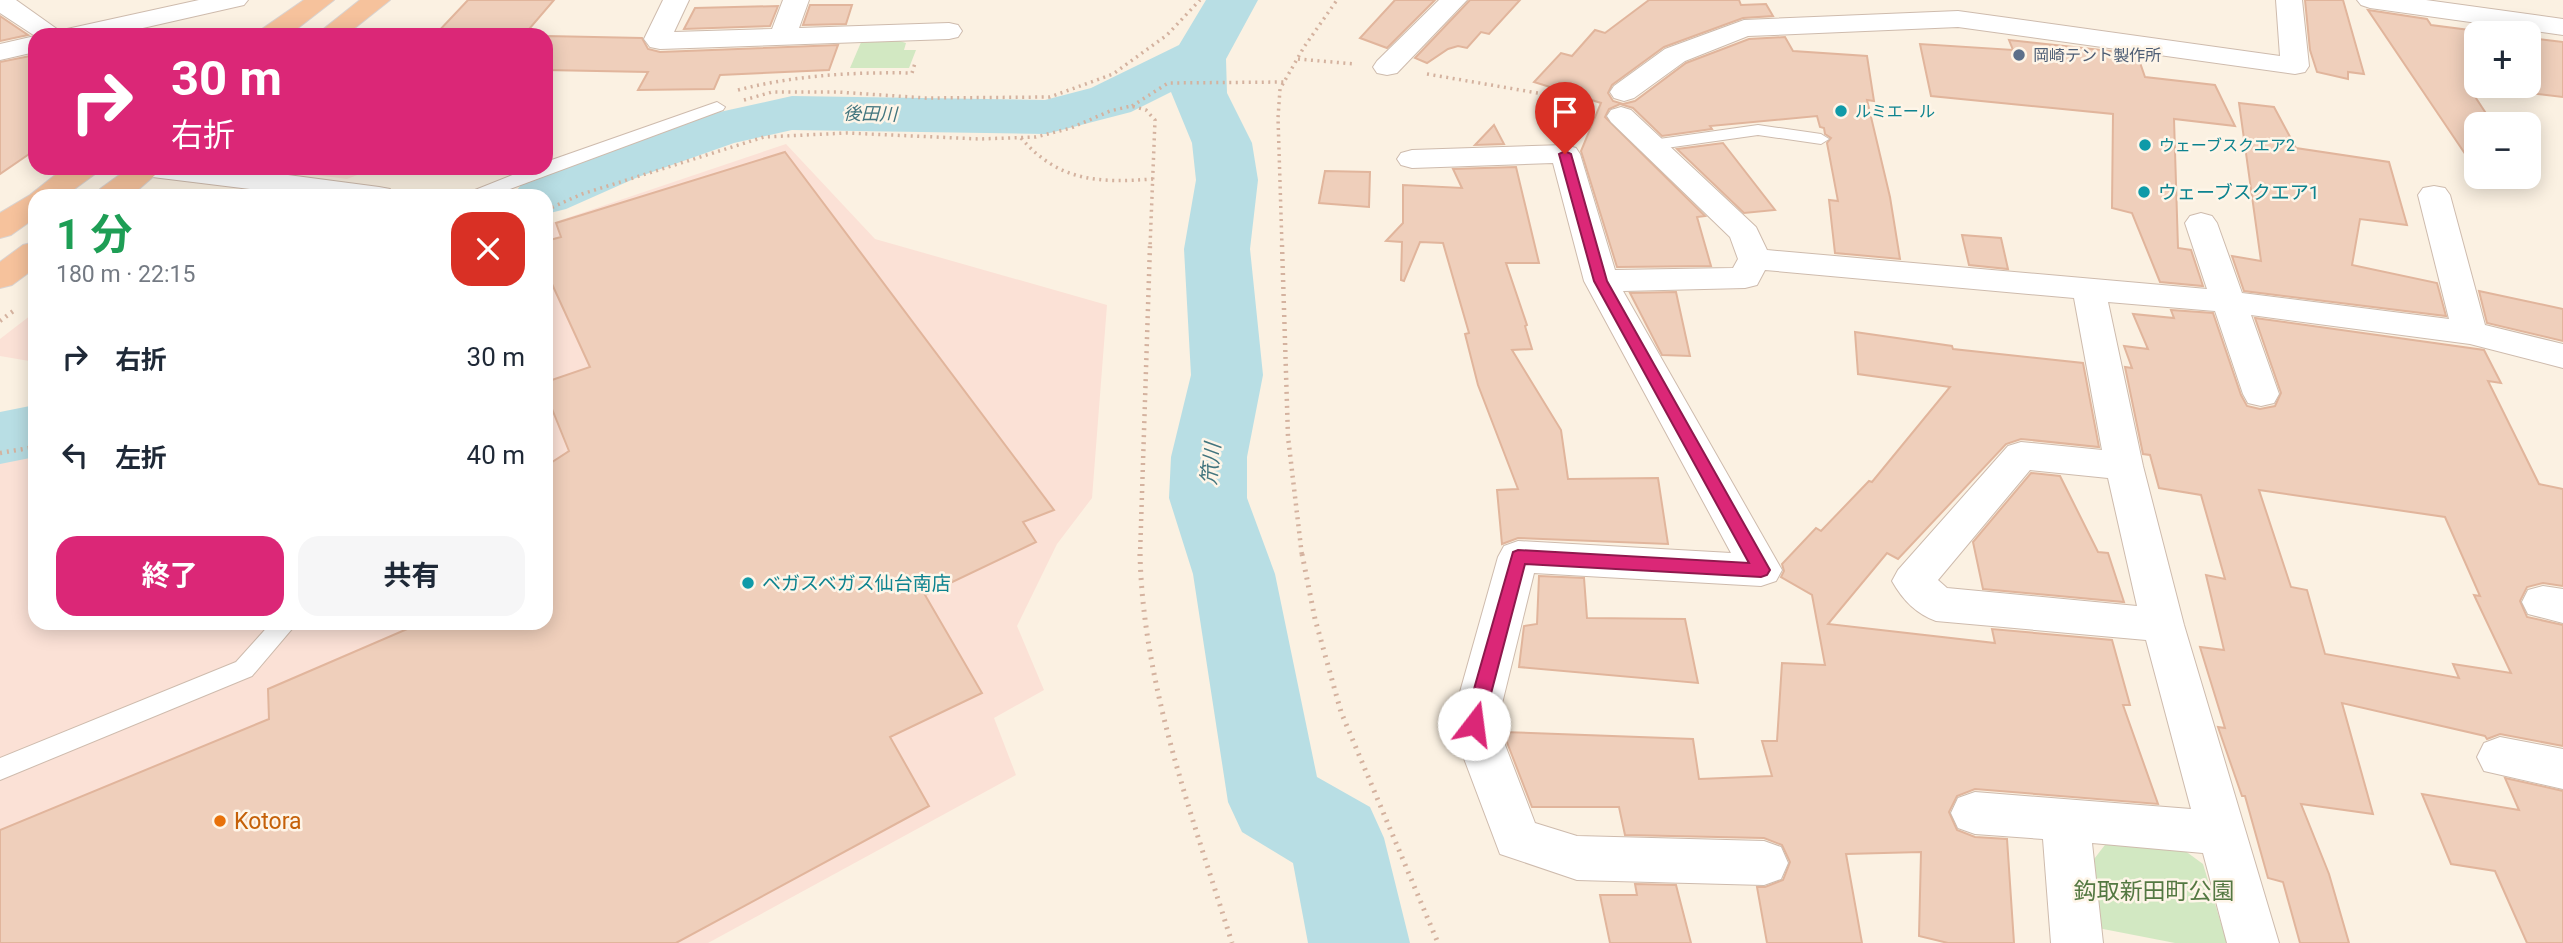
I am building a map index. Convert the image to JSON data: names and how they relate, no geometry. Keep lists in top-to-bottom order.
{
  "water": ["後田川", "笊川"],
  "parks": ["鈎取新田町公園"],
  "places": [
    "岡崎テント製作所",
    "ルミエール",
    "ウェーブスクエア2",
    "ウェーブスクエア1",
    "ベガスベガス仙台南店",
    "Kotora"
  ],
  "page": {
    "map_buttons": ["+", "−"],
    "turn": ["30 m", "右折"],
    "heading": ["1 分", "180 m · 22:15"],
    "list": [
      {
        "name": "右折",
        "value": "30 m"
      },
      {
        "name": "左折",
        "value": "40 m"
      }
    ],
    "buttons": ["終了", "共有"]
  }
}
